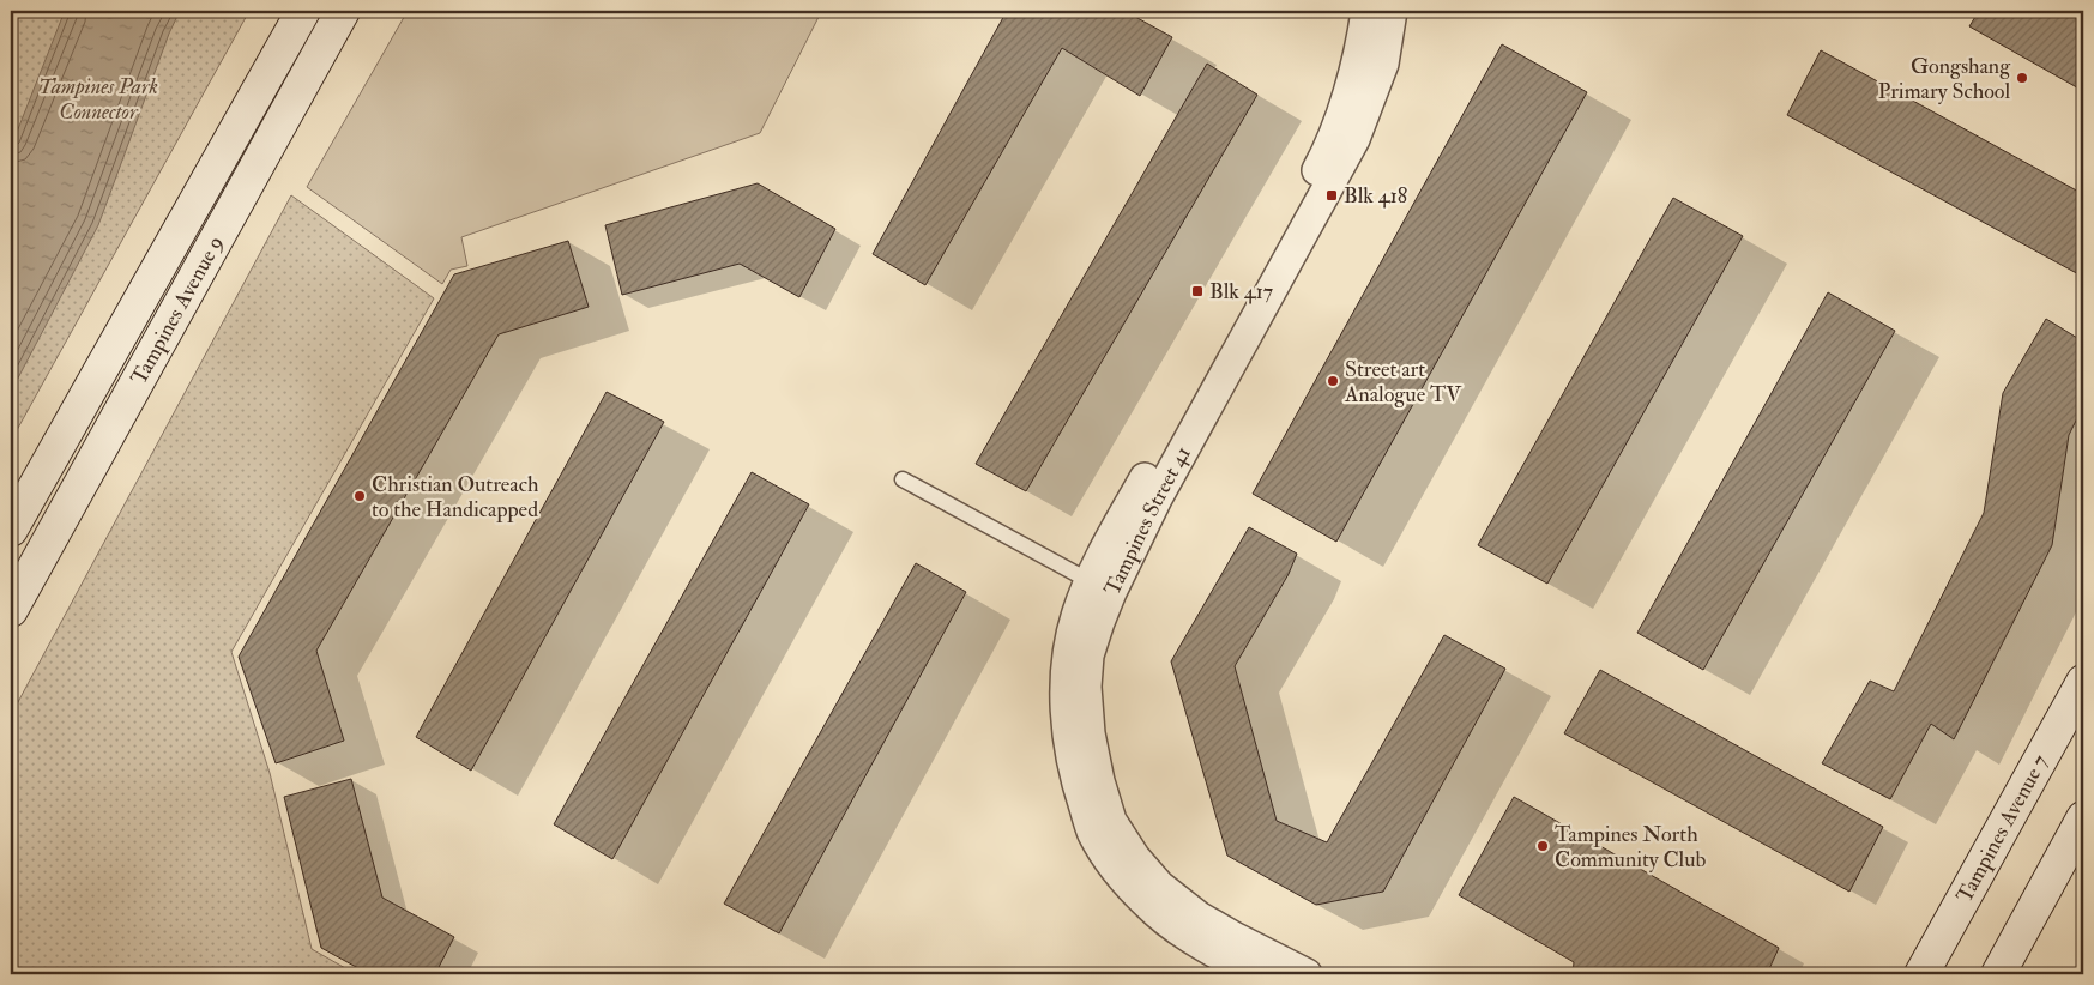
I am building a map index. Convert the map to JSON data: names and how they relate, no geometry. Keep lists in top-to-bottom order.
{
  "streets": {
    "main road": ["Tampines Avenue 9", "Tampines Avenue 7"],
    "street": ["Tampines Street 41"]
  },
  "parks": ["Tampines Park Connector"],
  "places": {
    "other": [
      "Gongshang Primary School",
      "Street art Analogue TV",
      "Christian Outreach to the Handicapped",
      "Tampines North Community Club"
    ],
    "transit": ["Blk 418", "Blk 417"]
  }
}
